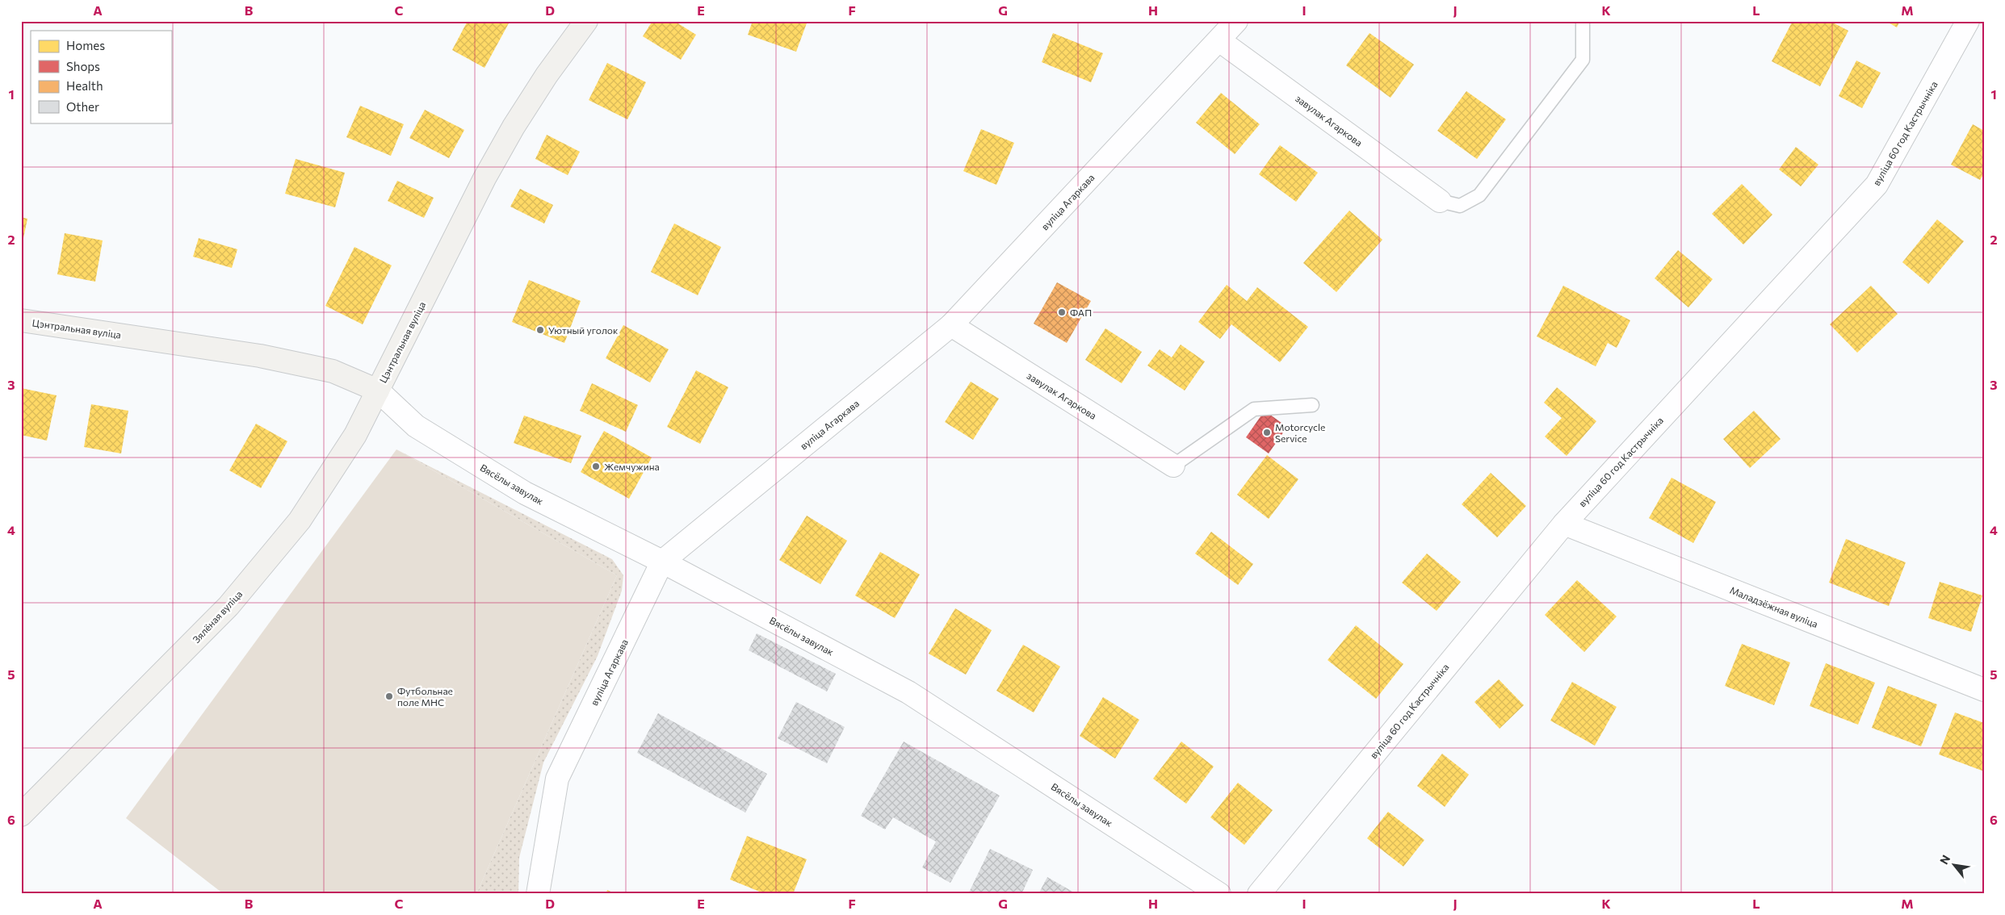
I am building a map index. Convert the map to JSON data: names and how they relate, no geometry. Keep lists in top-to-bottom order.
{
  "streets": {
    "street": [
      "завулак Агаркова",
      "вуліца 60 год Кастрычніка",
      "вуліца Агаркава",
      "Цэнтральная вуліца",
      "Вясёлы завулак",
      "Маладзёжная вуліца",
      "Зялёная вуліца"
    ]
  },
  "crossings": [
    ["завулак Агаркова", "вуліца Агаркава"],
    ["вуліца 60 год Кастрычніка", "Маладзёжная вуліца"],
    ["вуліца Агаркава", "Вясёлы завулак"],
    ["Цэнтральная вуліца", "Вясёлы завулак"],
    ["Цэнтральная вуліца", "Зялёная вуліца"],
    ["Вясёлы завулак", "Зялёная вуліца"]
  ],
  "places": [
    "ФАП",
    "Уютный уголок",
    "Motorcycle Service",
    "Жемчужина",
    "Футбольнае поле МНС"
  ],
  "legend": [
    "Homes",
    "Shops",
    "Health",
    "Other"
  ],
  "north": "top left",
  "grid": {
    "columns": [
      "A",
      "B",
      "C",
      "D",
      "E",
      "F",
      "G",
      "H",
      "I",
      "J",
      "K",
      "L",
      "M"
    ],
    "rows": [
      "1",
      "2",
      "3",
      "4",
      "5",
      "6"
    ]
  }
}
